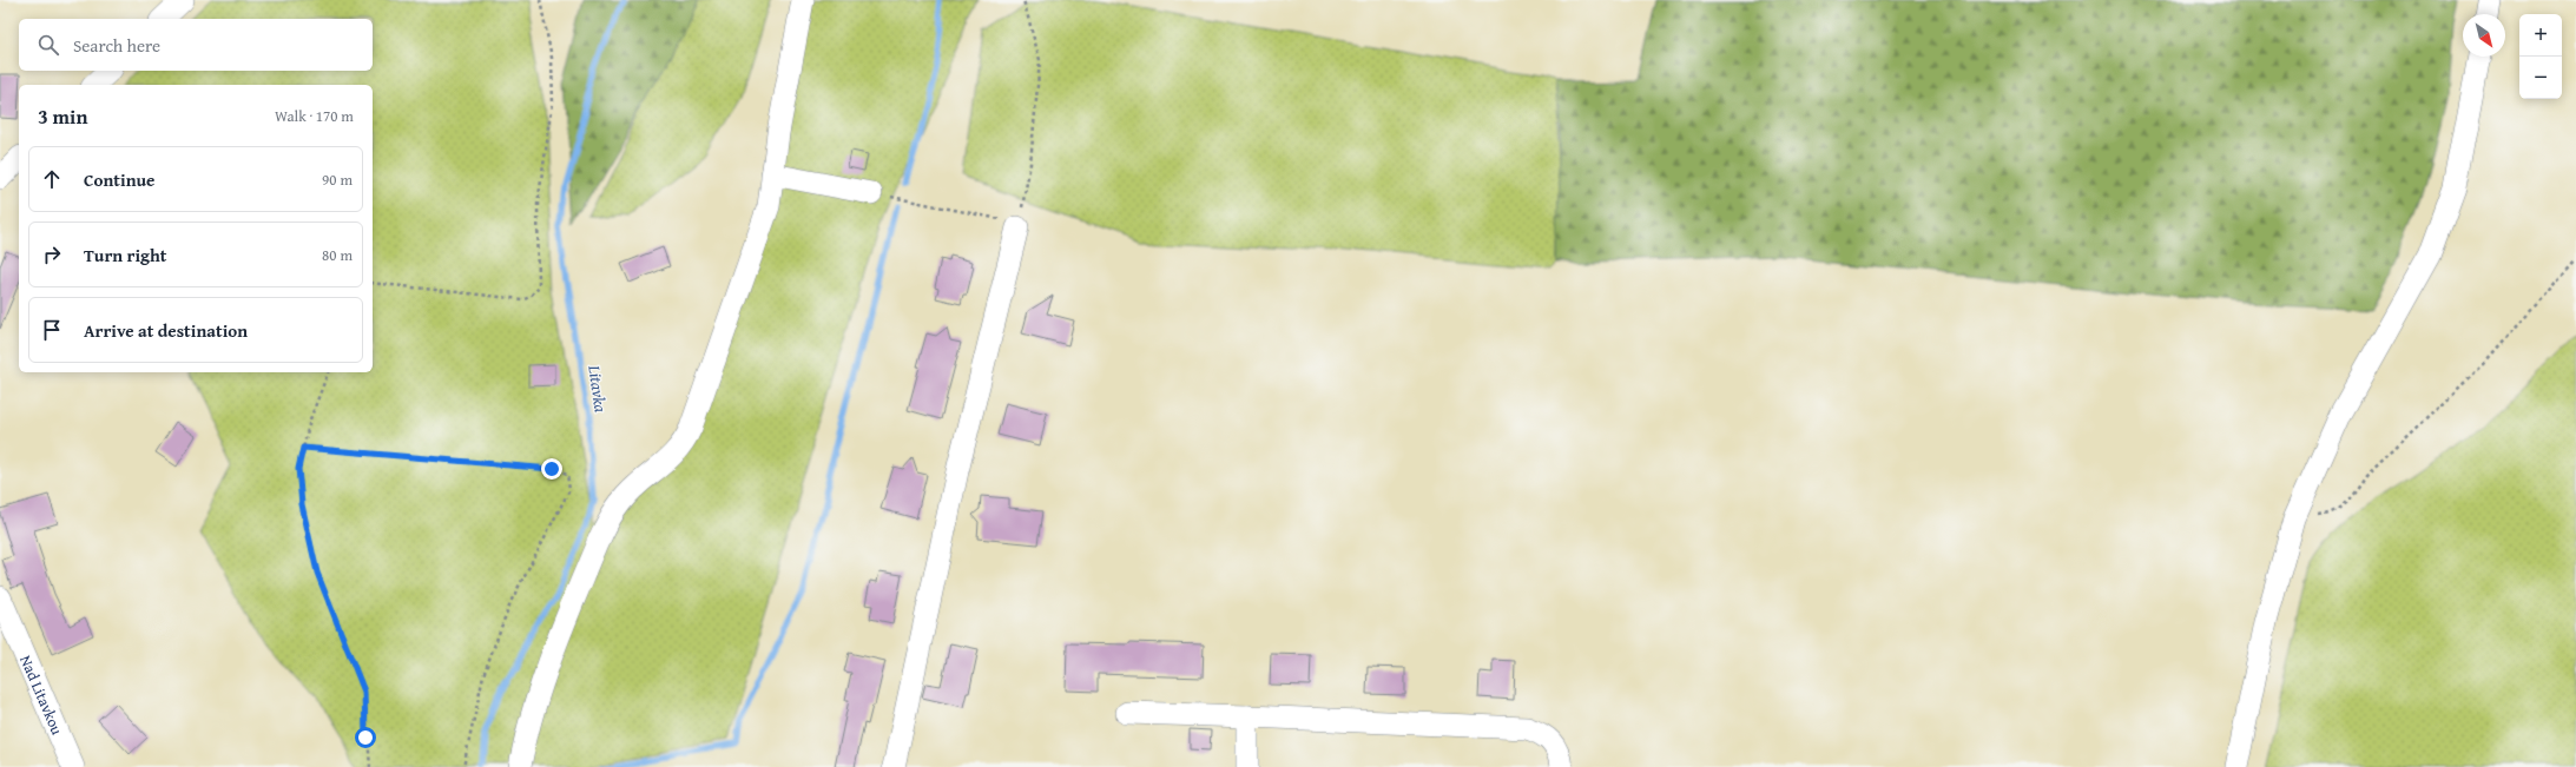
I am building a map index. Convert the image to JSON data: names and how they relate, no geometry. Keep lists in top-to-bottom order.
{
  "streets": {
    "street": ["Nad Litavkou"]
  },
  "water": ["Litavka"],
  "north": "bottom right",
  "page": {
    "map_buttons": ["+", "−"],
    "search": "Search here",
    "heading": ["3 min", "Walk · 170 m"],
    "list": [
      ["Continue", "90 m"],
      ["Turn right", "80 m"],
      "Arrive at destination"
    ]
  }
}
